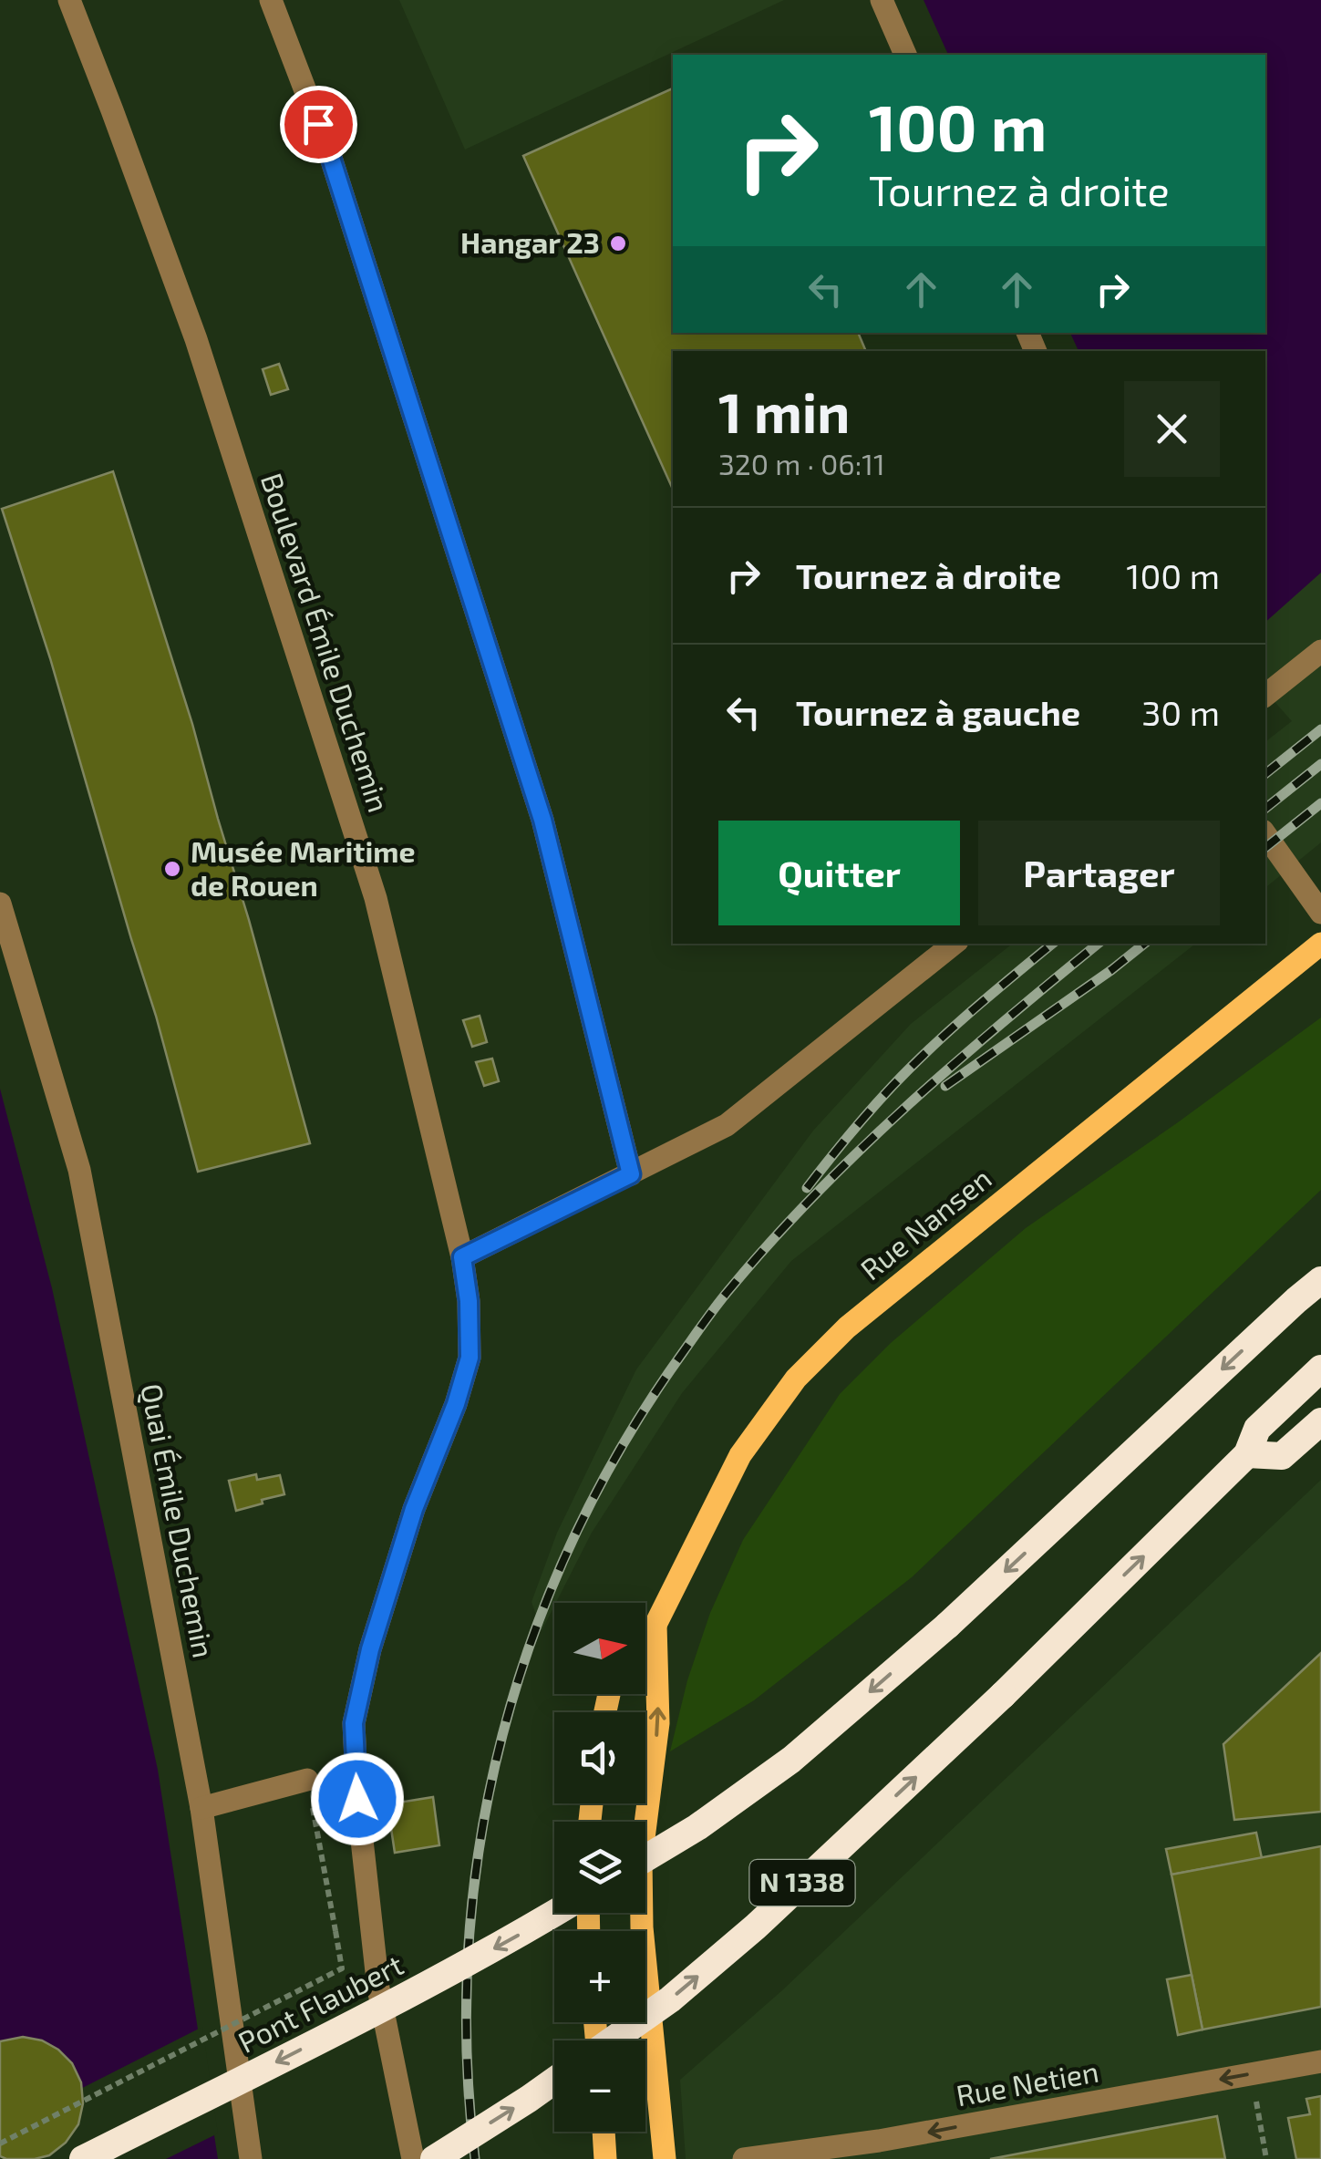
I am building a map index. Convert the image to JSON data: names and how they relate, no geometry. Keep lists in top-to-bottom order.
{
  "streets": {
    "highway": ["N 1338", "Pont Flaubert"],
    "main road": ["Rue Nansen"],
    "street": ["Boulevard Émile Duchemin", "Quai Émile Duchemin", "Rue Netien"]
  },
  "one_way": ["Rue Nansen", "Rue Netien"],
  "places": ["Hangar 23", "Musée Maritime de Rouen"],
  "north": "right",
  "page": {
    "turn": ["100 m", "Tournez à droite"],
    "heading": ["1 min", "320 m · 06:11"],
    "list": [
      {
        "name": "Tournez à droite",
        "value": "100 m"
      },
      {
        "name": "Tournez à gauche",
        "value": "30 m"
      }
    ],
    "buttons": ["Quitter", "Partager"],
    "map_buttons": ["+", "−"]
  }
}
